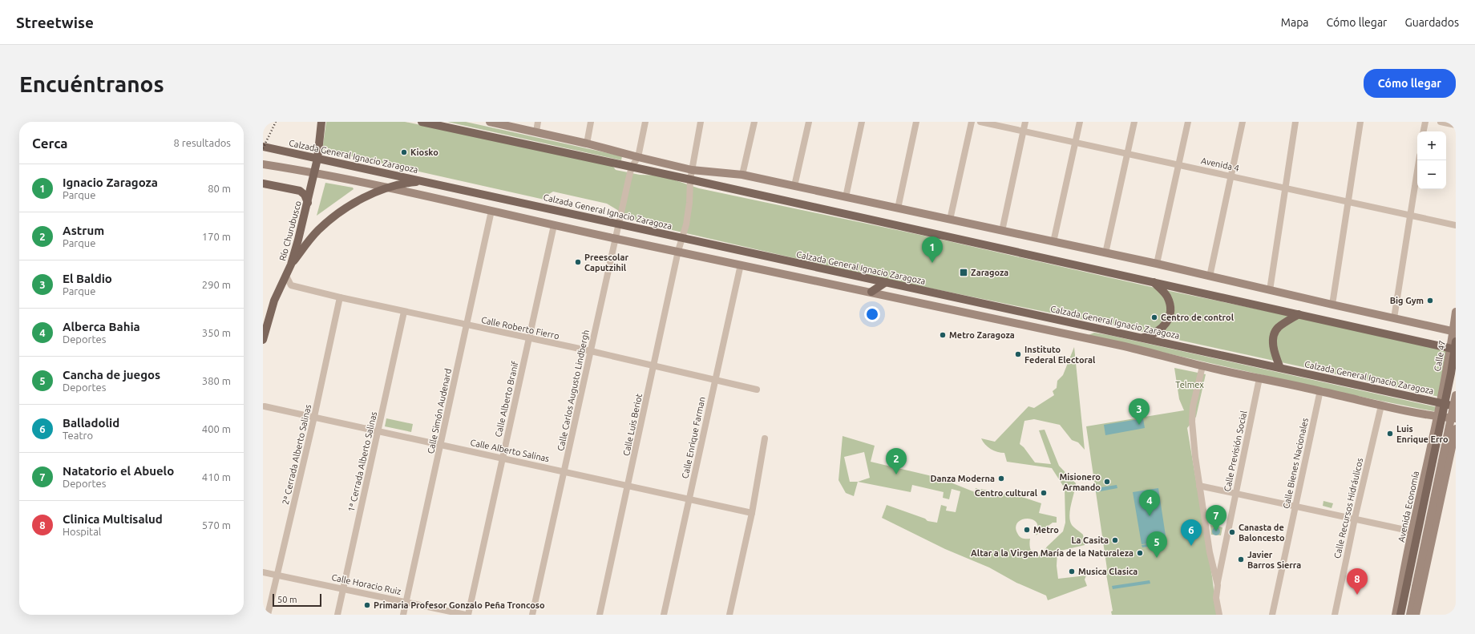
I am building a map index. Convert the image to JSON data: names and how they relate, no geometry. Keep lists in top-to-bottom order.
{
  "streets": {
    "main road": [
      "Calzada General Ignacio Zaragoza",
      "Río Churubusco",
      "Calle 47",
      "Avenida Economía"
    ],
    "street": [
      "Avenida 4",
      "Calle Roberto Fierro",
      "Calle Carlos Augusto Lindbergh",
      "Calle Alberto Branif",
      "Calle Simón Audenard",
      "Calle Luis Beriot",
      "Calle Enrique Farman",
      "Calle Alberto Salinas",
      "Calle Previsión Social",
      "2ª Cerrada Alberto Salinas",
      "1ª Cerrada Alberto Salinas",
      "Calle Bienes Nacionales",
      "Calle Recursos Hidráulicos",
      "Calle Horacio Ruiz"
    ]
  },
  "crossings": [
    ["Calzada General Ignacio Zaragoza", "Río Churubusco"],
    ["Calzada General Ignacio Zaragoza", "Calle 47"],
    ["Calzada General Ignacio Zaragoza", "Calle Carlos Augusto Lindbergh"],
    ["Calzada General Ignacio Zaragoza", "Calle Luis Beriot"],
    ["Calzada General Ignacio Zaragoza", "Avenida Economía"],
    ["Río Churubusco", "Calle Roberto Fierro"],
    ["Calle Roberto Fierro", "Calle Carlos Augusto Lindbergh"],
    ["Calle Roberto Fierro", "Calle Alberto Branif"],
    ["Calle Roberto Fierro", "Calle Simón Audenard"],
    ["Calle Roberto Fierro", "Calle Luis Beriot"],
    ["Calle Roberto Fierro", "Calle Enrique Farman"],
    ["Calle Roberto Fierro", "2ª Cerrada Alberto Salinas"],
    ["Calle Roberto Fierro", "1ª Cerrada Alberto Salinas"],
    ["Calle 47", "Avenida Economía"],
    ["Calle Carlos Augusto Lindbergh", "Calle Alberto Salinas"],
    ["Calle Alberto Branif", "Calle Alberto Salinas"],
    ["Calle Alberto Branif", "Calle Horacio Ruiz"],
    ["Calle Simón Audenard", "Calle Alberto Salinas"],
    ["Calle Simón Audenard", "Calle Horacio Ruiz"],
    ["Calle Luis Beriot", "Calle Alberto Salinas"],
    ["Calle Enrique Farman", "Calle Alberto Salinas"],
    ["Calle Alberto Salinas", "2ª Cerrada Alberto Salinas"],
    ["Calle Alberto Salinas", "1ª Cerrada Alberto Salinas"],
    ["2ª Cerrada Alberto Salinas", "Calle Horacio Ruiz"],
    ["1ª Cerrada Alberto Salinas", "Calle Horacio Ruiz"]
  ],
  "parks": ["Telmex"],
  "places": {
    "other": [
      "Kiosko",
      "Preescolar Caputzihil",
      "Big Gym",
      "Centro de control",
      "Metro Zaragoza",
      "Instituto Federal Electoral",
      "Luis Enrique Erro",
      "Danza Moderna",
      "Misionero Armando",
      "Centro cultural",
      "Metro",
      "Canasta de Baloncesto",
      "La Casita",
      "Altar a la Virgen María de la Naturaleza",
      "Javier Barros Sierra",
      "Musica Clasica",
      "Primaria Profesor Gonzalo Peña Troncoso"
    ],
    "transit": ["Zaragoza"]
  },
  "scale_bar": "50 m",
  "page": {
    "header": "Streetwise",
    "nav": ["Mapa", "Cómo llegar", "Guardados"],
    "buttons": "Cómo llegar",
    "title": "Encuéntranos",
    "heading": ["Cerca", "8 resultados"],
    "map_buttons": ["+", "−"],
    "list": [
      {
        "mark": "1",
        "name": "Ignacio Zaragoza",
        "note": "Parque",
        "value": "80 m"
      },
      {
        "mark": "2",
        "name": "Astrum",
        "note": "Parque",
        "value": "170 m"
      },
      {
        "mark": "3",
        "name": "El Baldio",
        "note": "Parque",
        "value": "290 m"
      },
      {
        "mark": "4",
        "name": "Alberca Bahia",
        "note": "Deportes",
        "value": "350 m"
      },
      {
        "mark": "5",
        "name": "Cancha de juegos",
        "note": "Deportes",
        "value": "380 m"
      },
      {
        "mark": "6",
        "name": "Balladolid",
        "note": "Teatro",
        "value": "400 m"
      },
      {
        "mark": "7",
        "name": "Natatorio el Abuelo",
        "note": "Deportes",
        "value": "410 m"
      },
      {
        "mark": "8",
        "name": "Clinica Multisalud",
        "note": "Hospital",
        "value": "570 m"
      }
    ],
    "pins": [
      "1",
      "3",
      "2",
      "4",
      "7",
      "6",
      "5",
      "8"
    ],
    "scale": "50 m"
  }
}
